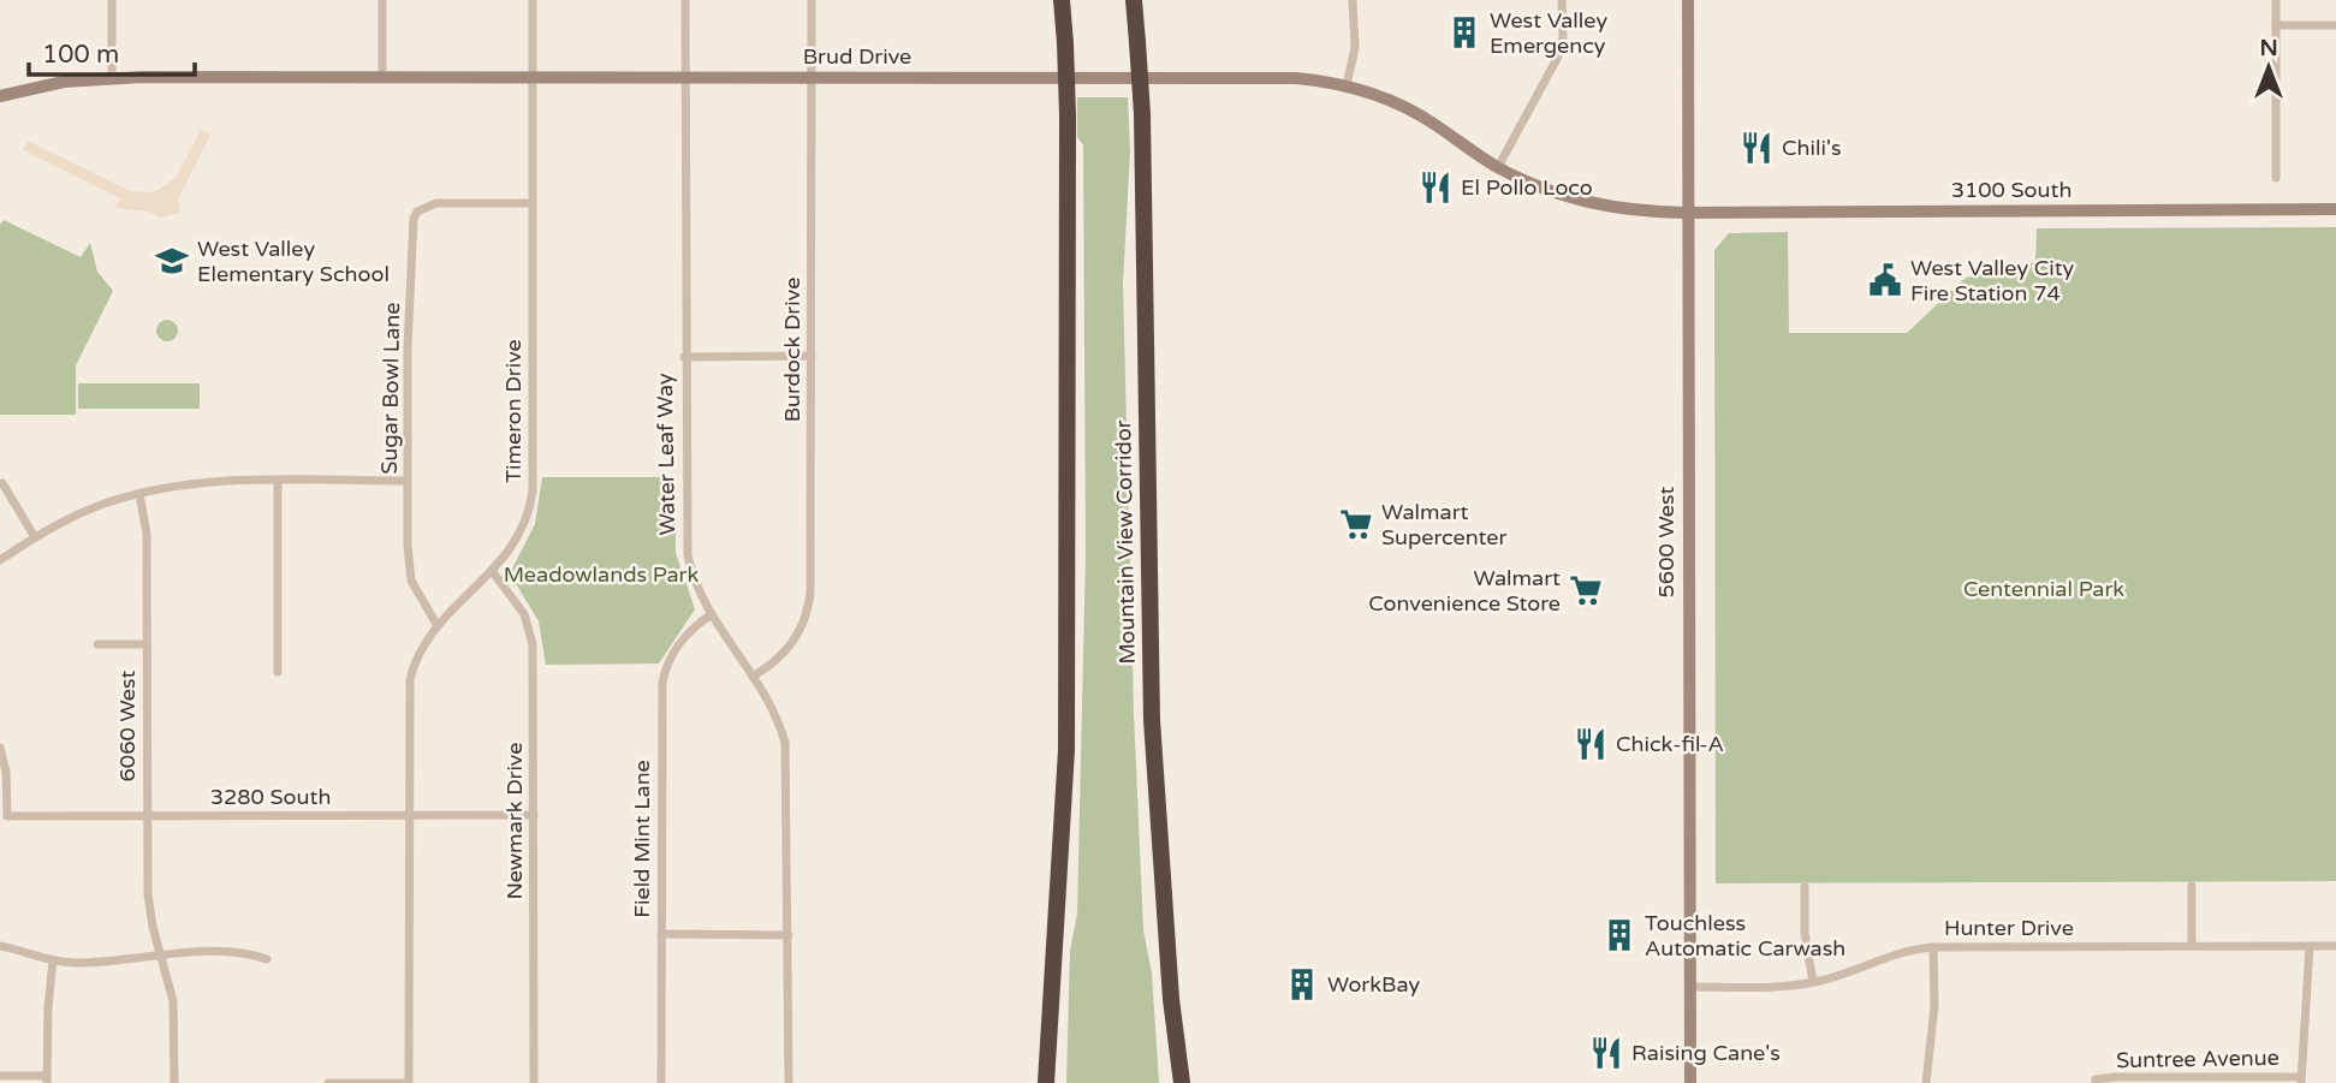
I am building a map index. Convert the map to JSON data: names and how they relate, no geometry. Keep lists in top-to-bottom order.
{
  "streets": {
    "highway": ["Mountain View Corridor"],
    "main road": ["Brud Drive", "3100 South", "5600 West"],
    "street": [
      "Burdock Drive",
      "Sugar Bowl Lane",
      "Timeron Drive",
      "Water Leaf Way",
      "6060 West",
      "3280 South",
      "Newmark Drive",
      "Field Mint Lane",
      "Hunter Drive",
      "Suntree Avenue"
    ]
  },
  "crossings": [
    ["Brud Drive", "3100 South"],
    ["Brud Drive", "Burdock Drive"],
    ["Brud Drive", "Timeron Drive"],
    ["Brud Drive", "Water Leaf Way"],
    ["Brud Drive", "5600 West"],
    ["3100 South", "5600 West"],
    ["Burdock Drive", "Water Leaf Way"],
    ["Sugar Bowl Lane", "Timeron Drive"],
    ["Timeron Drive", "3280 South"],
    ["Timeron Drive", "Newmark Drive"],
    ["Water Leaf Way", "Field Mint Lane"],
    ["5600 West", "Hunter Drive"],
    ["6060 West", "3280 South"],
    ["3280 South", "Newmark Drive"]
  ],
  "parks": ["Meadowlands Park", "Centennial Park"],
  "places": {
    "building": ["West Valley Emergency", "Touchless Automatic Carwash", "WorkBay"],
    "restaurant": [
      "Chili's",
      "El Pollo Loco",
      "Chick-fil-A",
      "Raising Cane's"
    ],
    "school or university": ["West Valley Elementary School"],
    "public building": ["West Valley City Fire Station 74"],
    "supermarket": ["Walmart Supercenter", "Walmart Convenience Store"]
  },
  "scale_bar": "100 m",
  "north": "top"
}
